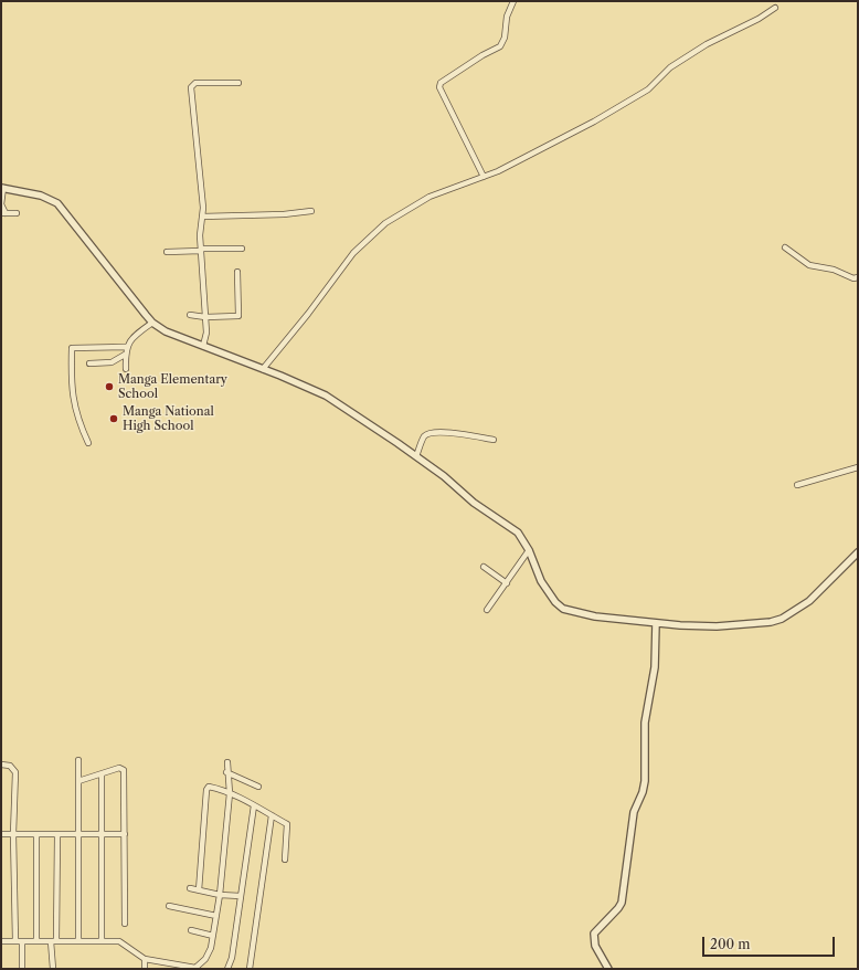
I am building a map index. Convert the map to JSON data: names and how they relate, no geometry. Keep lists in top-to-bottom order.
{
  "places": ["Manga Elementary School", "Manga National High School"],
  "scale_bar": "200 m"
}
